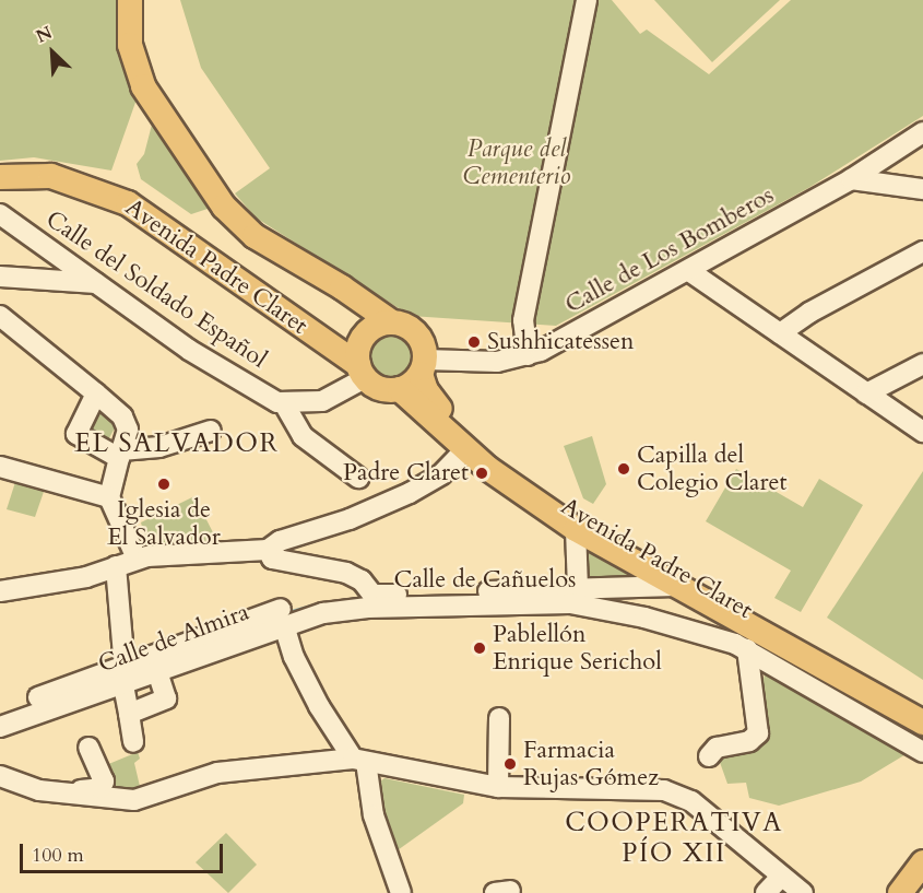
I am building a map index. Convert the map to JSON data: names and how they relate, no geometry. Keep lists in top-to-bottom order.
{
  "streets": {
    "main road": ["Avenida Padre Claret"],
    "street": [
      "Calle de Los Bomberos",
      "Calle del Soldado Español",
      "Calle de Cañuelos",
      "Calle de Almira"
    ]
  },
  "crossings": [
    ["Calle de Los Bomberos", "Avenida Padre Claret"],
    ["Avenida Padre Claret", "Calle de Cañuelos"],
    ["Calle de Cañuelos", "Calle de Almira"]
  ],
  "districts": ["EL SALVADOR", "COOPERATIVA PÍO XII"],
  "parks": ["Parque del Cementerio"],
  "places": [
    "Sushhicatessen",
    "Capilla del Colegio Claret",
    "Padre Claret",
    "Iglesia de El Salvador",
    "Pablellón Enrique Serichol",
    "Farmacia Rujas Gómez"
  ],
  "scale_bar": "100 m",
  "north": "top left"
}
